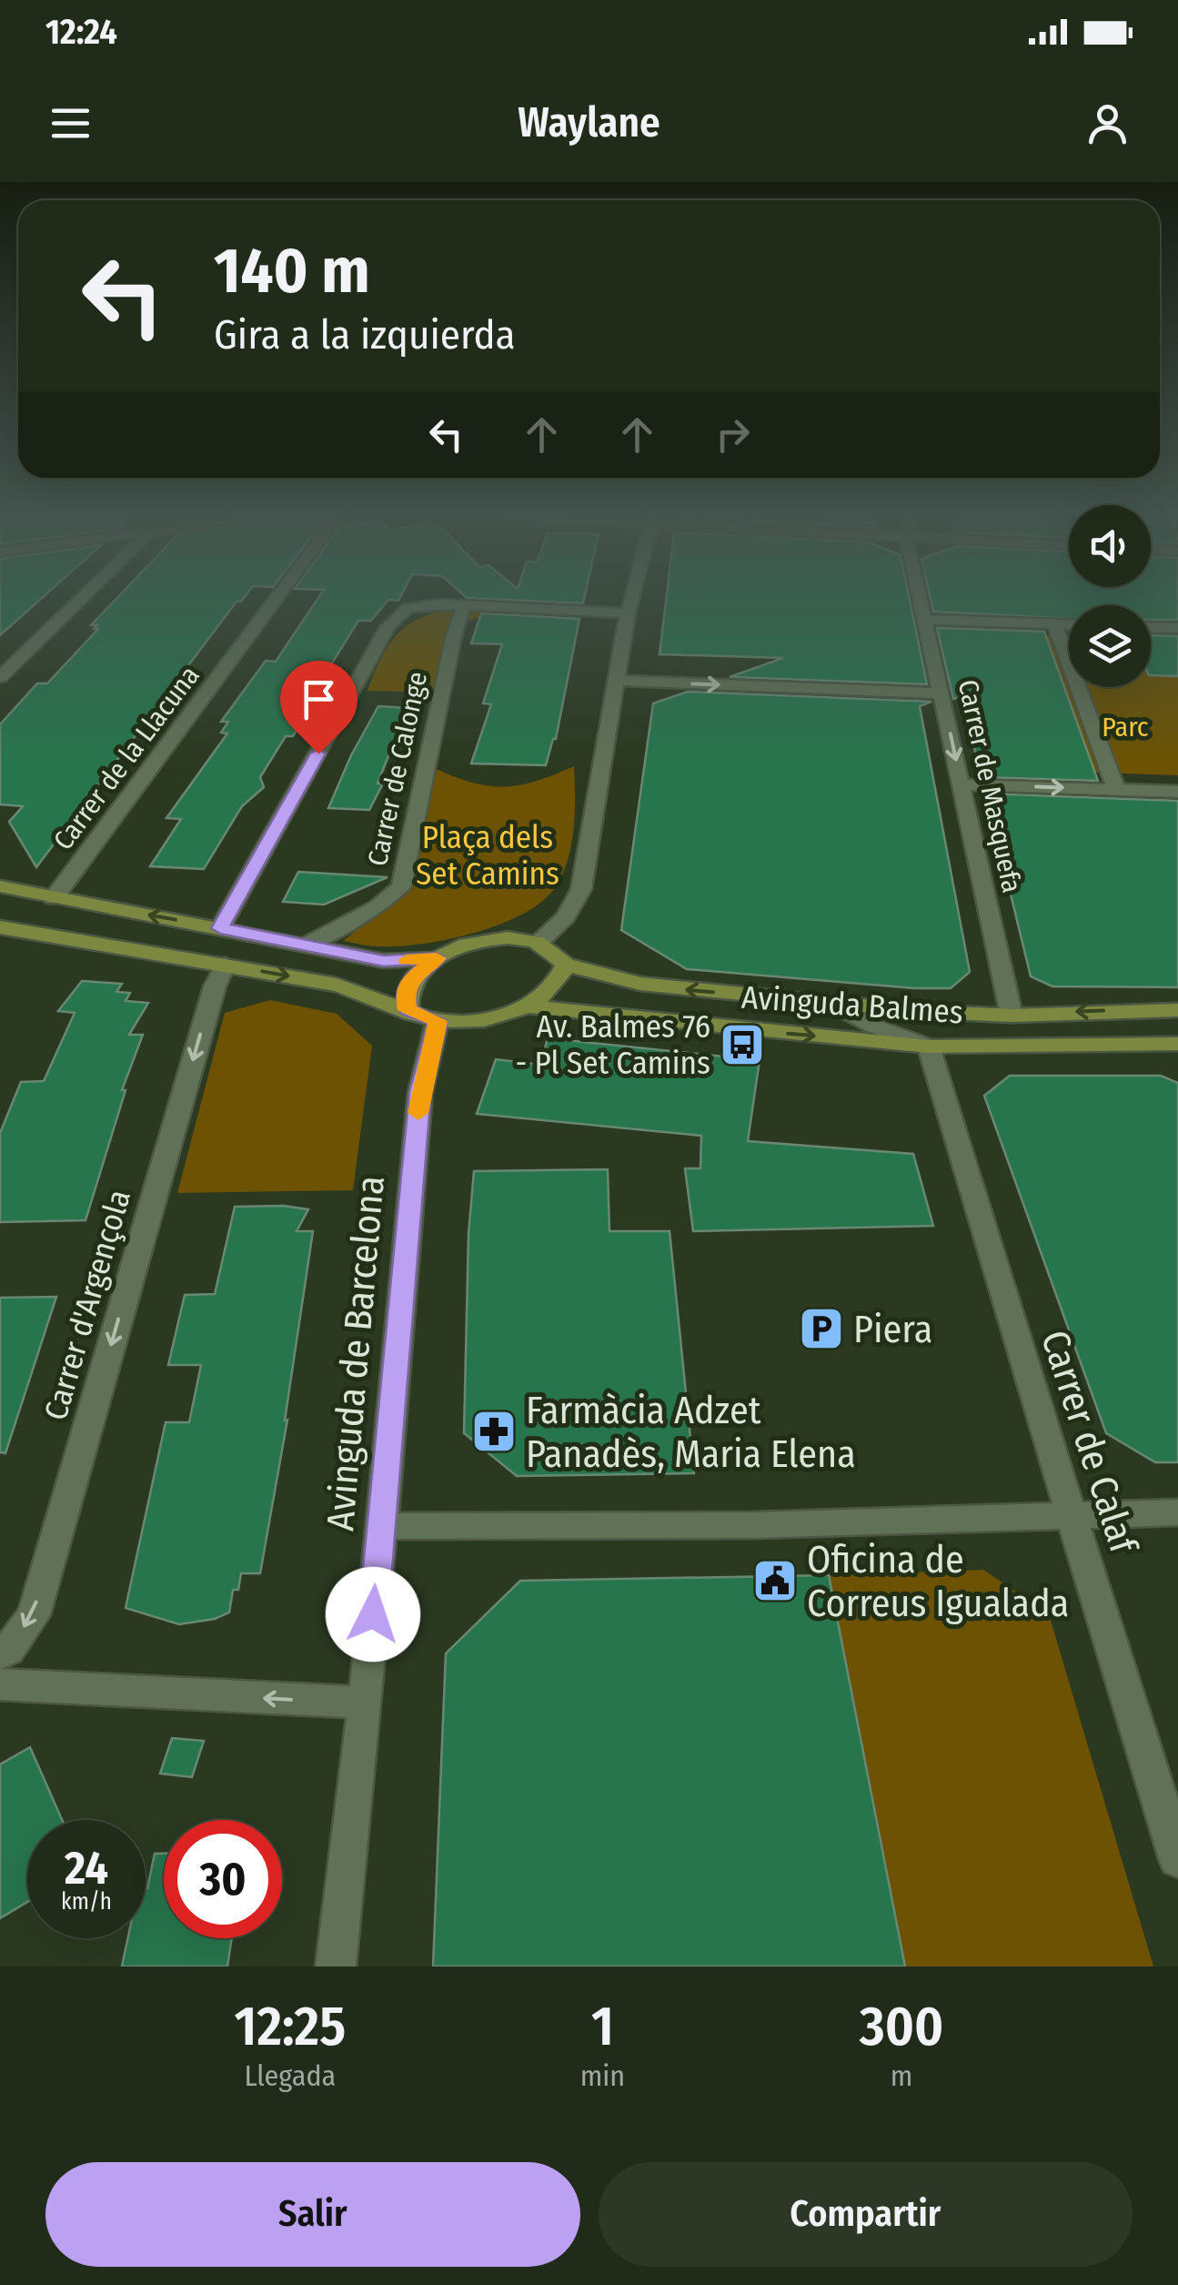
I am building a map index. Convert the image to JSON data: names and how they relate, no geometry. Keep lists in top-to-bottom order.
{
  "streets": {
    "street": [
      "Carrer de la Llacuna",
      "Carrer de Calonge",
      "Carrer de Masquefa",
      "Avinguda Balmes",
      "Carrer d'Argençola",
      "Avinguda de Barcelona",
      "Carrer de Calaf"
    ]
  },
  "crossings": [
    ["Carrer de Masquefa", "Avinguda Balmes"],
    ["Avinguda Balmes", "Carrer de Calaf"]
  ],
  "one_way": ["Carrer d'Argençola"],
  "parks": ["Parc", "Plaça dels Set Camins"],
  "places": {
    "bus stop": ["Av. Balmes 76 - Pl Set Camins"],
    "parking": ["Piera"],
    "pharmacy": ["Farmàcia Adzet Panadès, Maria Elena"],
    "public building": ["Oficina de Correus Igualada"]
  },
  "page": {
    "status": "12:24",
    "header": "Waylane",
    "turn": ["140 m", "Gira a la izquierda"],
    "speed": "24 km/h",
    "limit": "30",
    "eta": [
      "12:25",
      "Llegada",
      "1",
      "min",
      "300",
      "m"
    ],
    "buttons": ["Salir", "Compartir"]
  }
}
